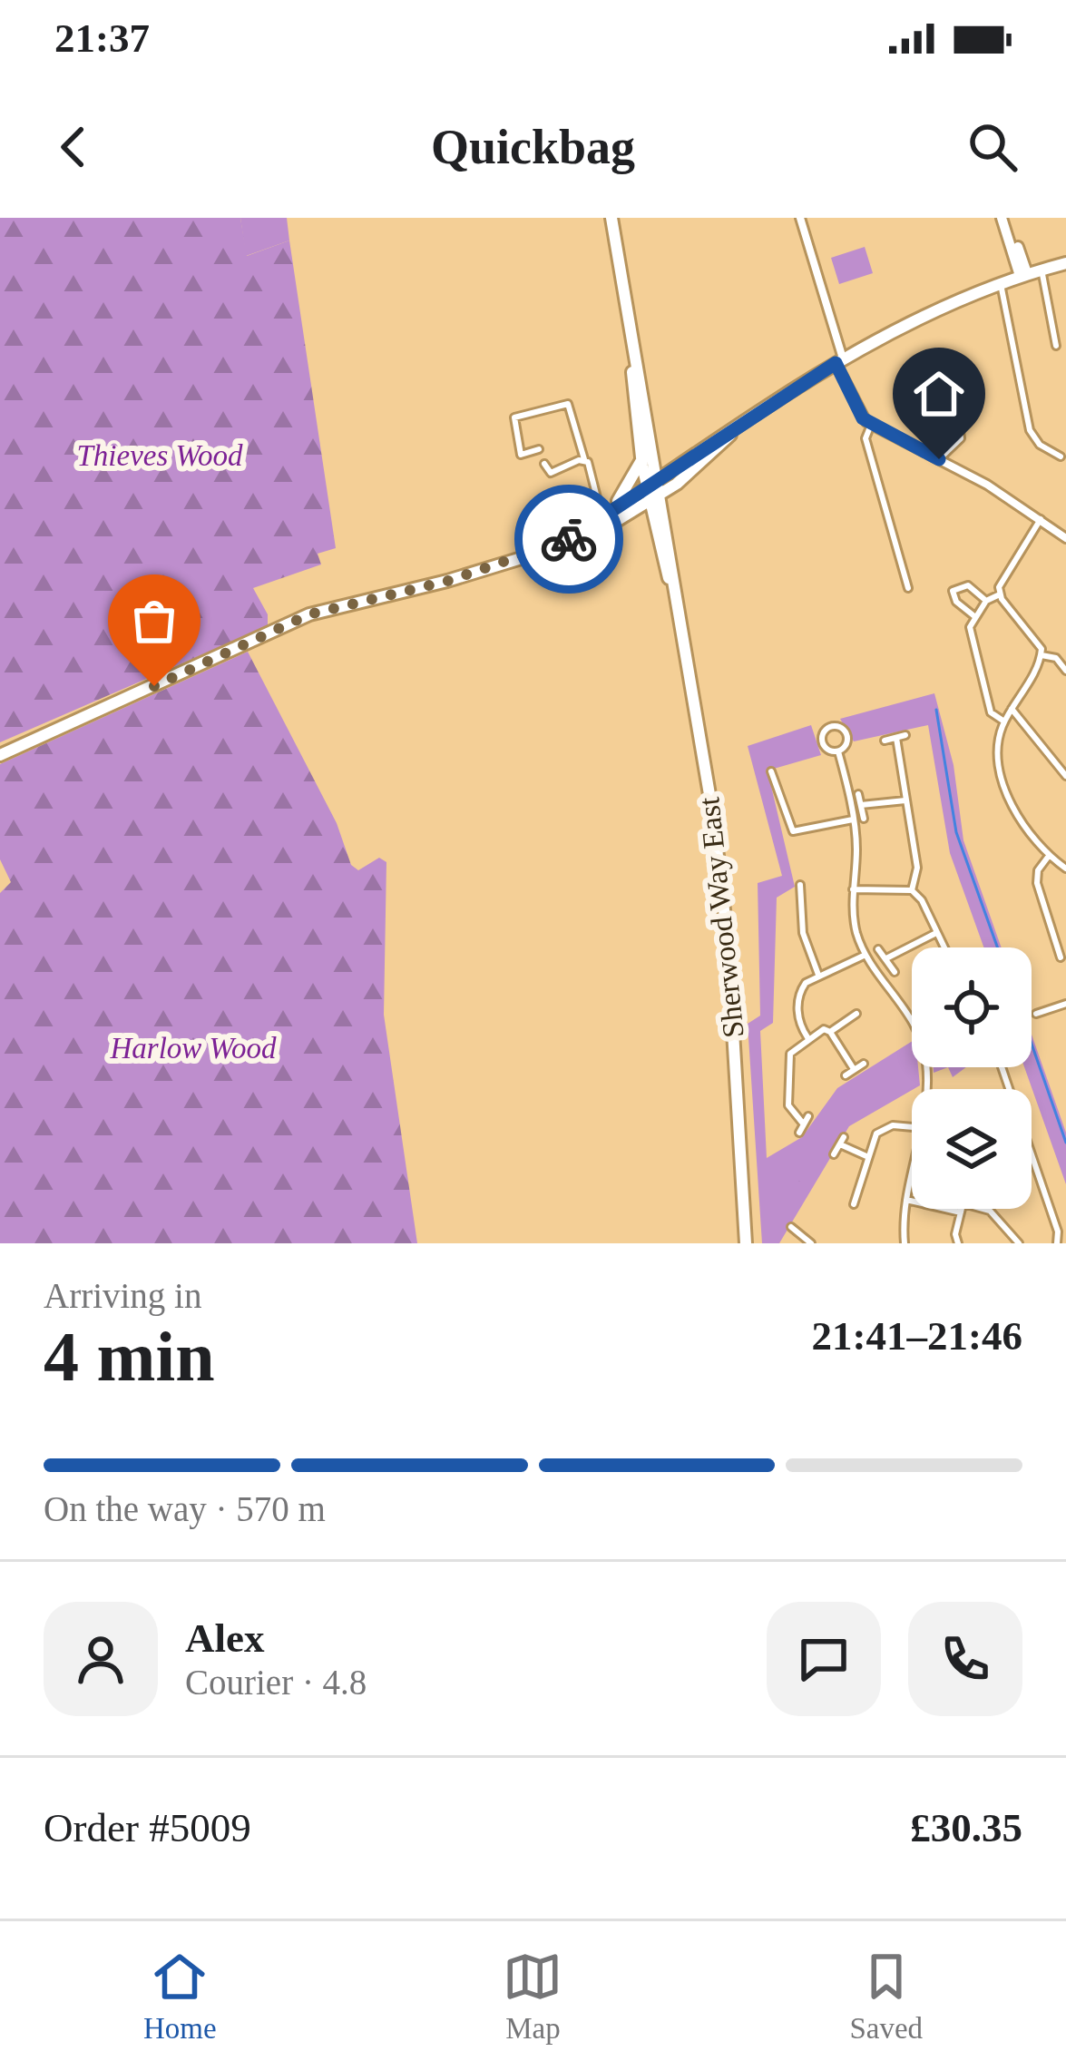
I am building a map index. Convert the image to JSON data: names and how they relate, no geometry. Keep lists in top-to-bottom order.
{
  "streets": {
    "highway": ["Sherwood Way East"]
  },
  "parks": ["Thieves Wood", "Harlow Wood"],
  "page": {
    "status": "21:37",
    "header": "Quickbag",
    "heading": ["4 min", "Arriving in", "21:41–21:46"],
    "panel": [
      "Alex",
      "Courier · 4.8",
      "Order #5009",
      "£30.35"
    ],
    "bar": "On the way · 570 m",
    "tabs": ["Home", "Map", "Saved"]
  }
}
